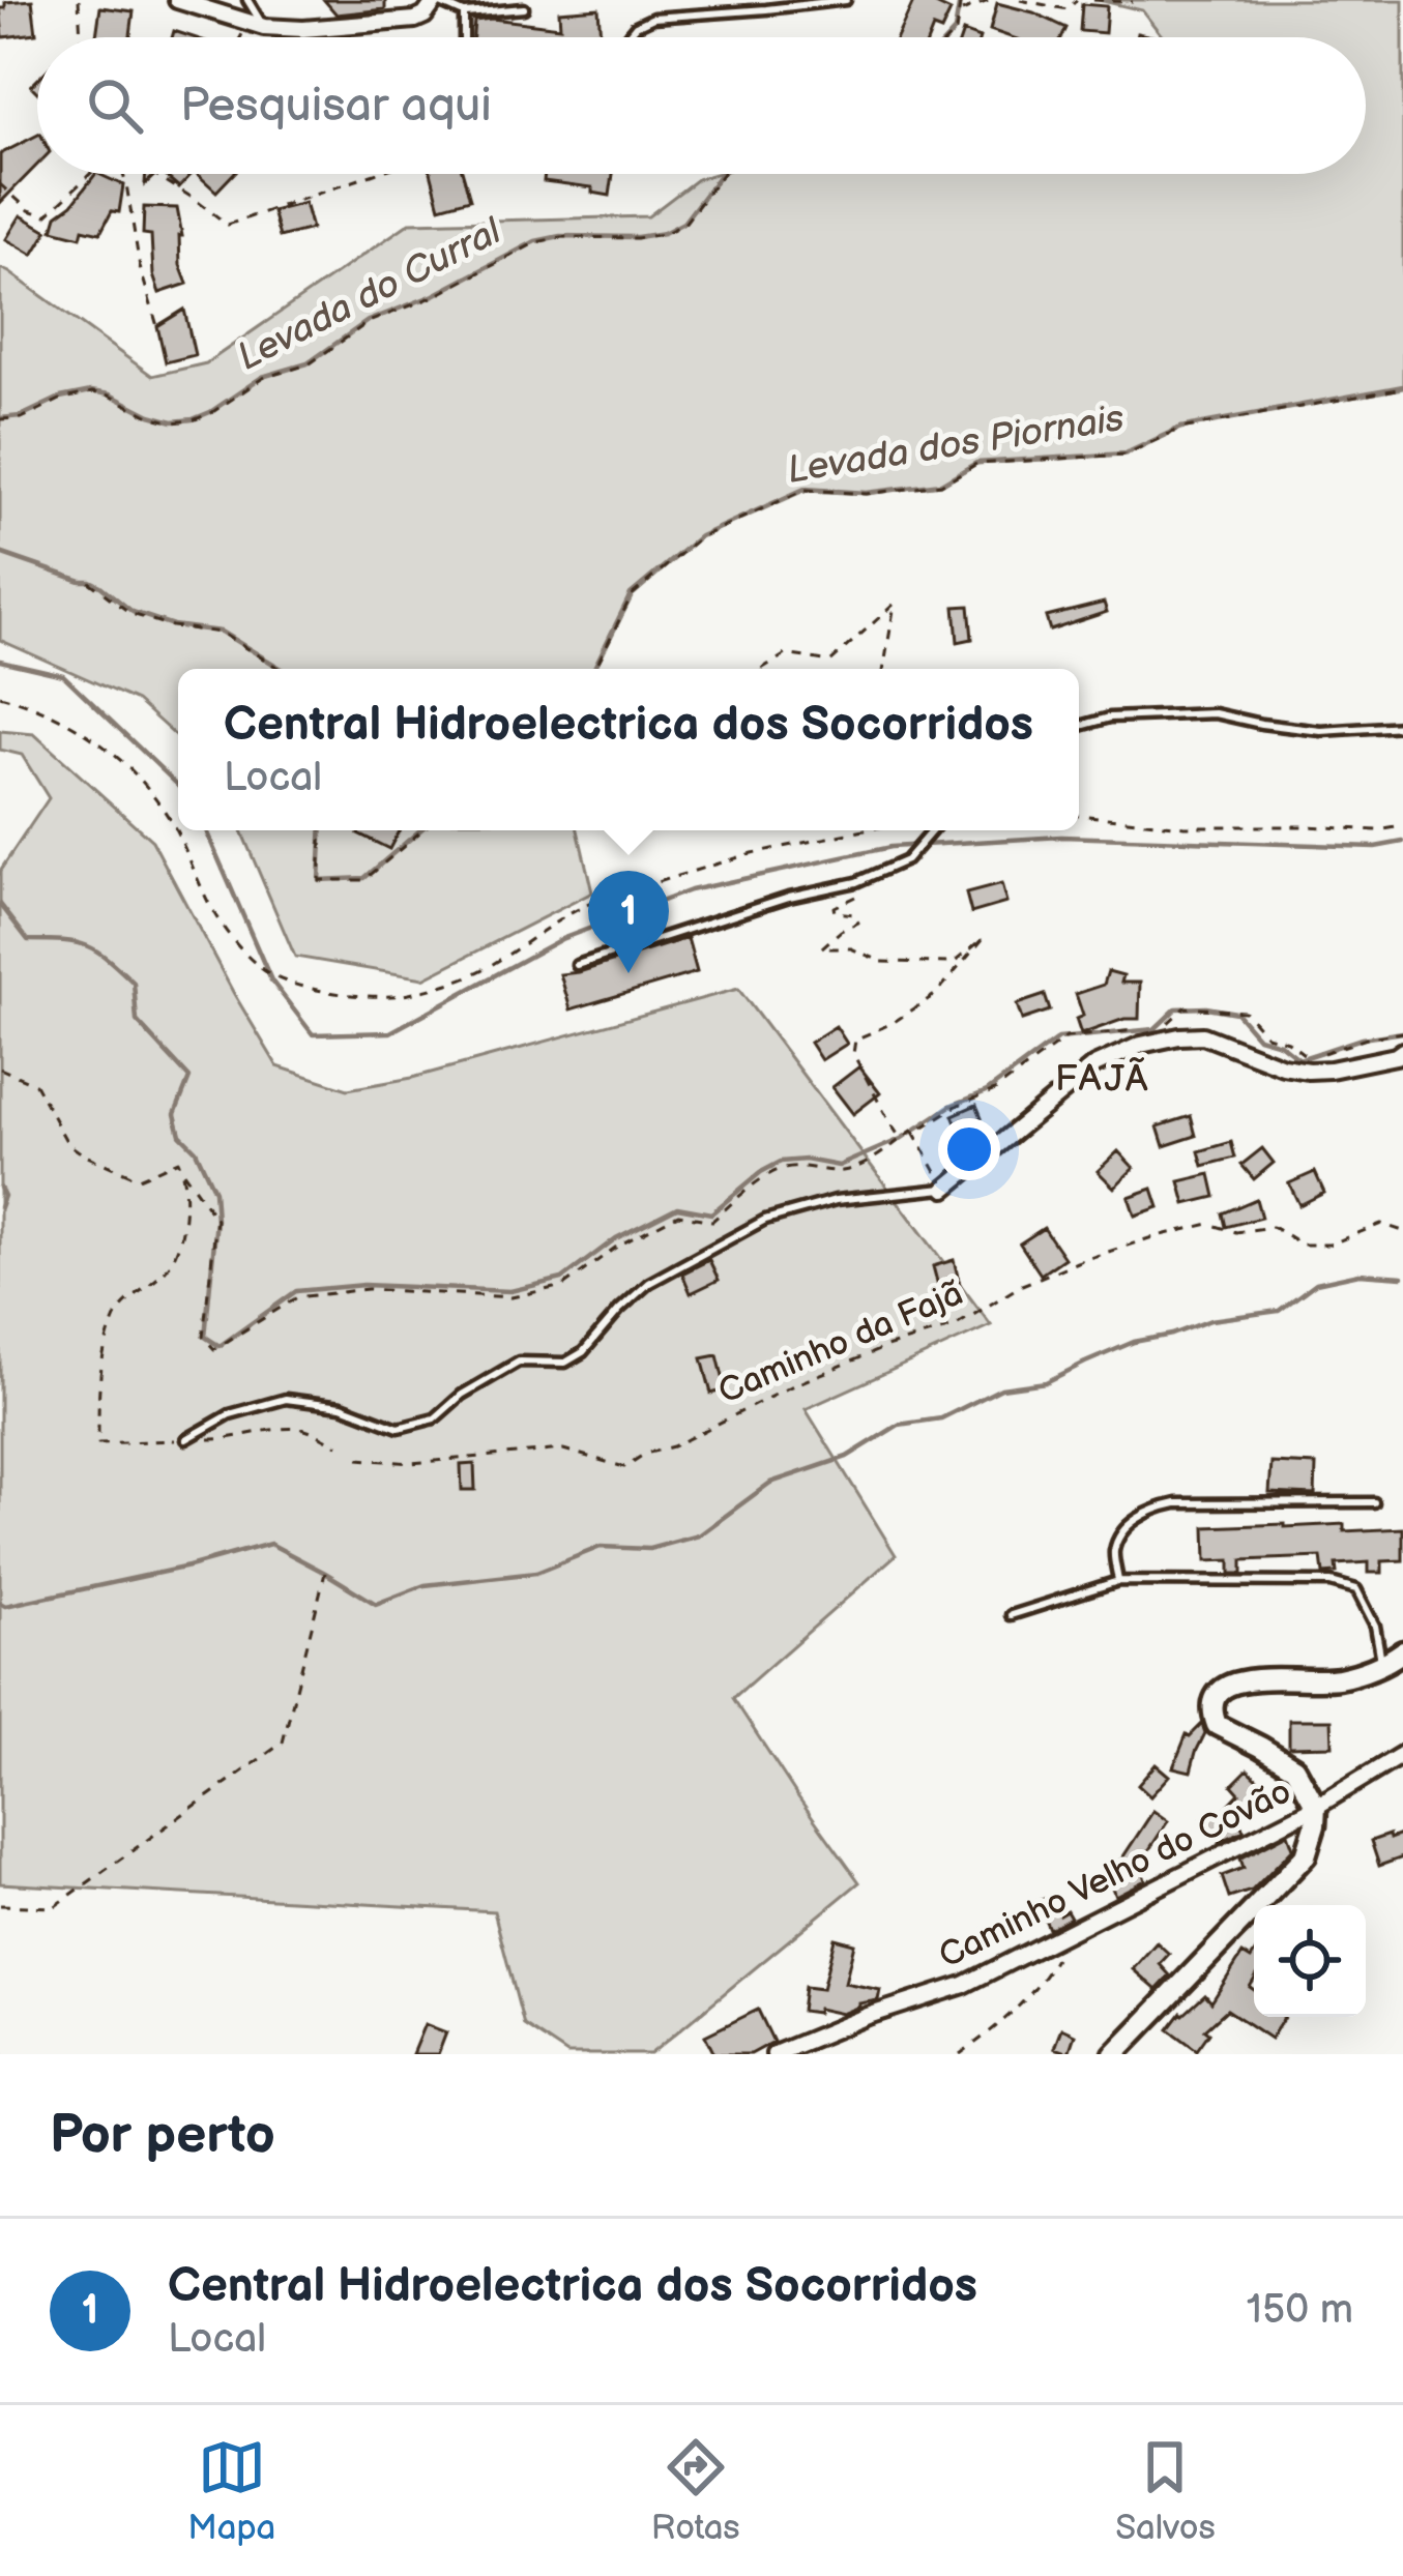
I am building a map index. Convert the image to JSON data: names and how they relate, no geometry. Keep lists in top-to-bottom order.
{
  "streets": {
    "street": ["Caminho Velho do Covão"],
    "path": ["Caminho da Fajã"]
  },
  "districts": ["FAJÃ"],
  "water": ["Levada do Curral", "Levada dos Piornais"],
  "page": {
    "search": "Pesquisar aqui",
    "popup": ["Central Hidroelectrica dos Socorridos", "Local"],
    "pins": "1",
    "heading": "Por perto",
    "list": [
      {
        "mark": "1",
        "name": "Central Hidroelectrica dos Socorridos",
        "note": "Local",
        "value": "150 m"
      }
    ],
    "nav": ["Mapa", "Rotas", "Salvos"]
  }
}
